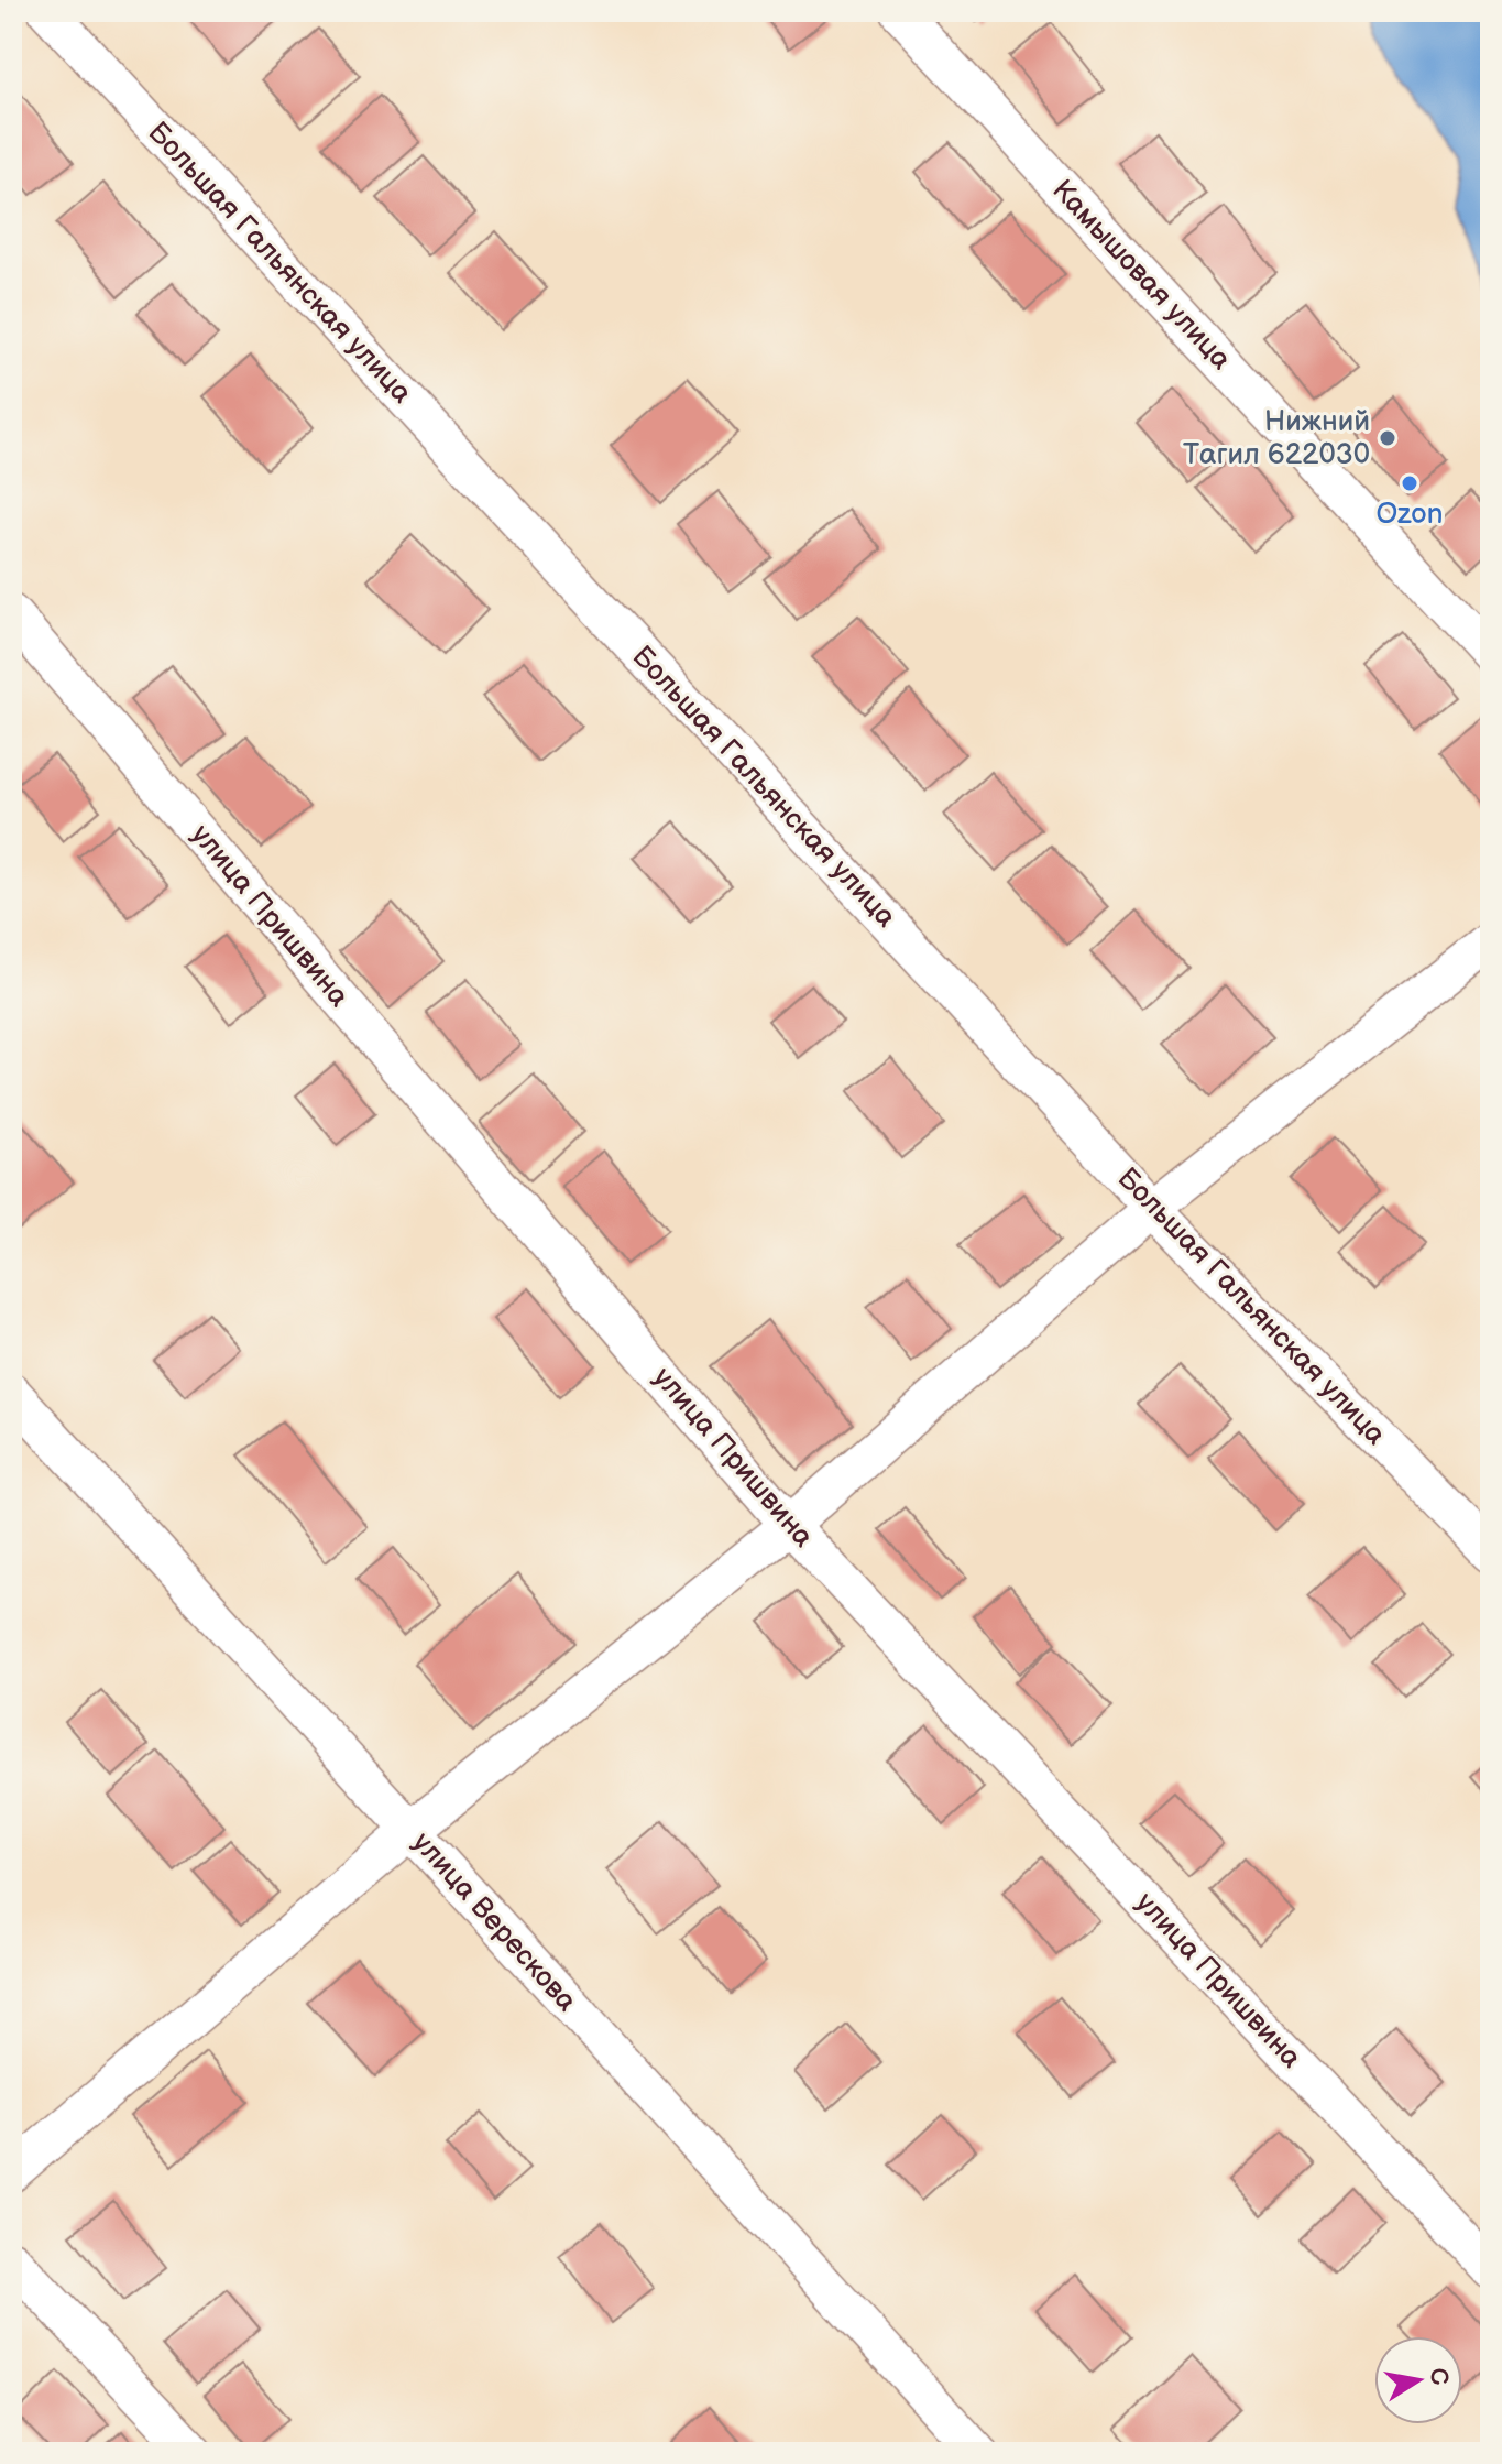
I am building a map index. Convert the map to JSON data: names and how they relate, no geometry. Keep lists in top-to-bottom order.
{
  "streets": {
    "street": [
      "Большая Гальянская улица",
      "Камышовая улица",
      "улица Пришвина",
      "улица Верескова"
    ]
  },
  "places": ["Нижний Тагил 622030", "Ozon"],
  "north": "right"
}
